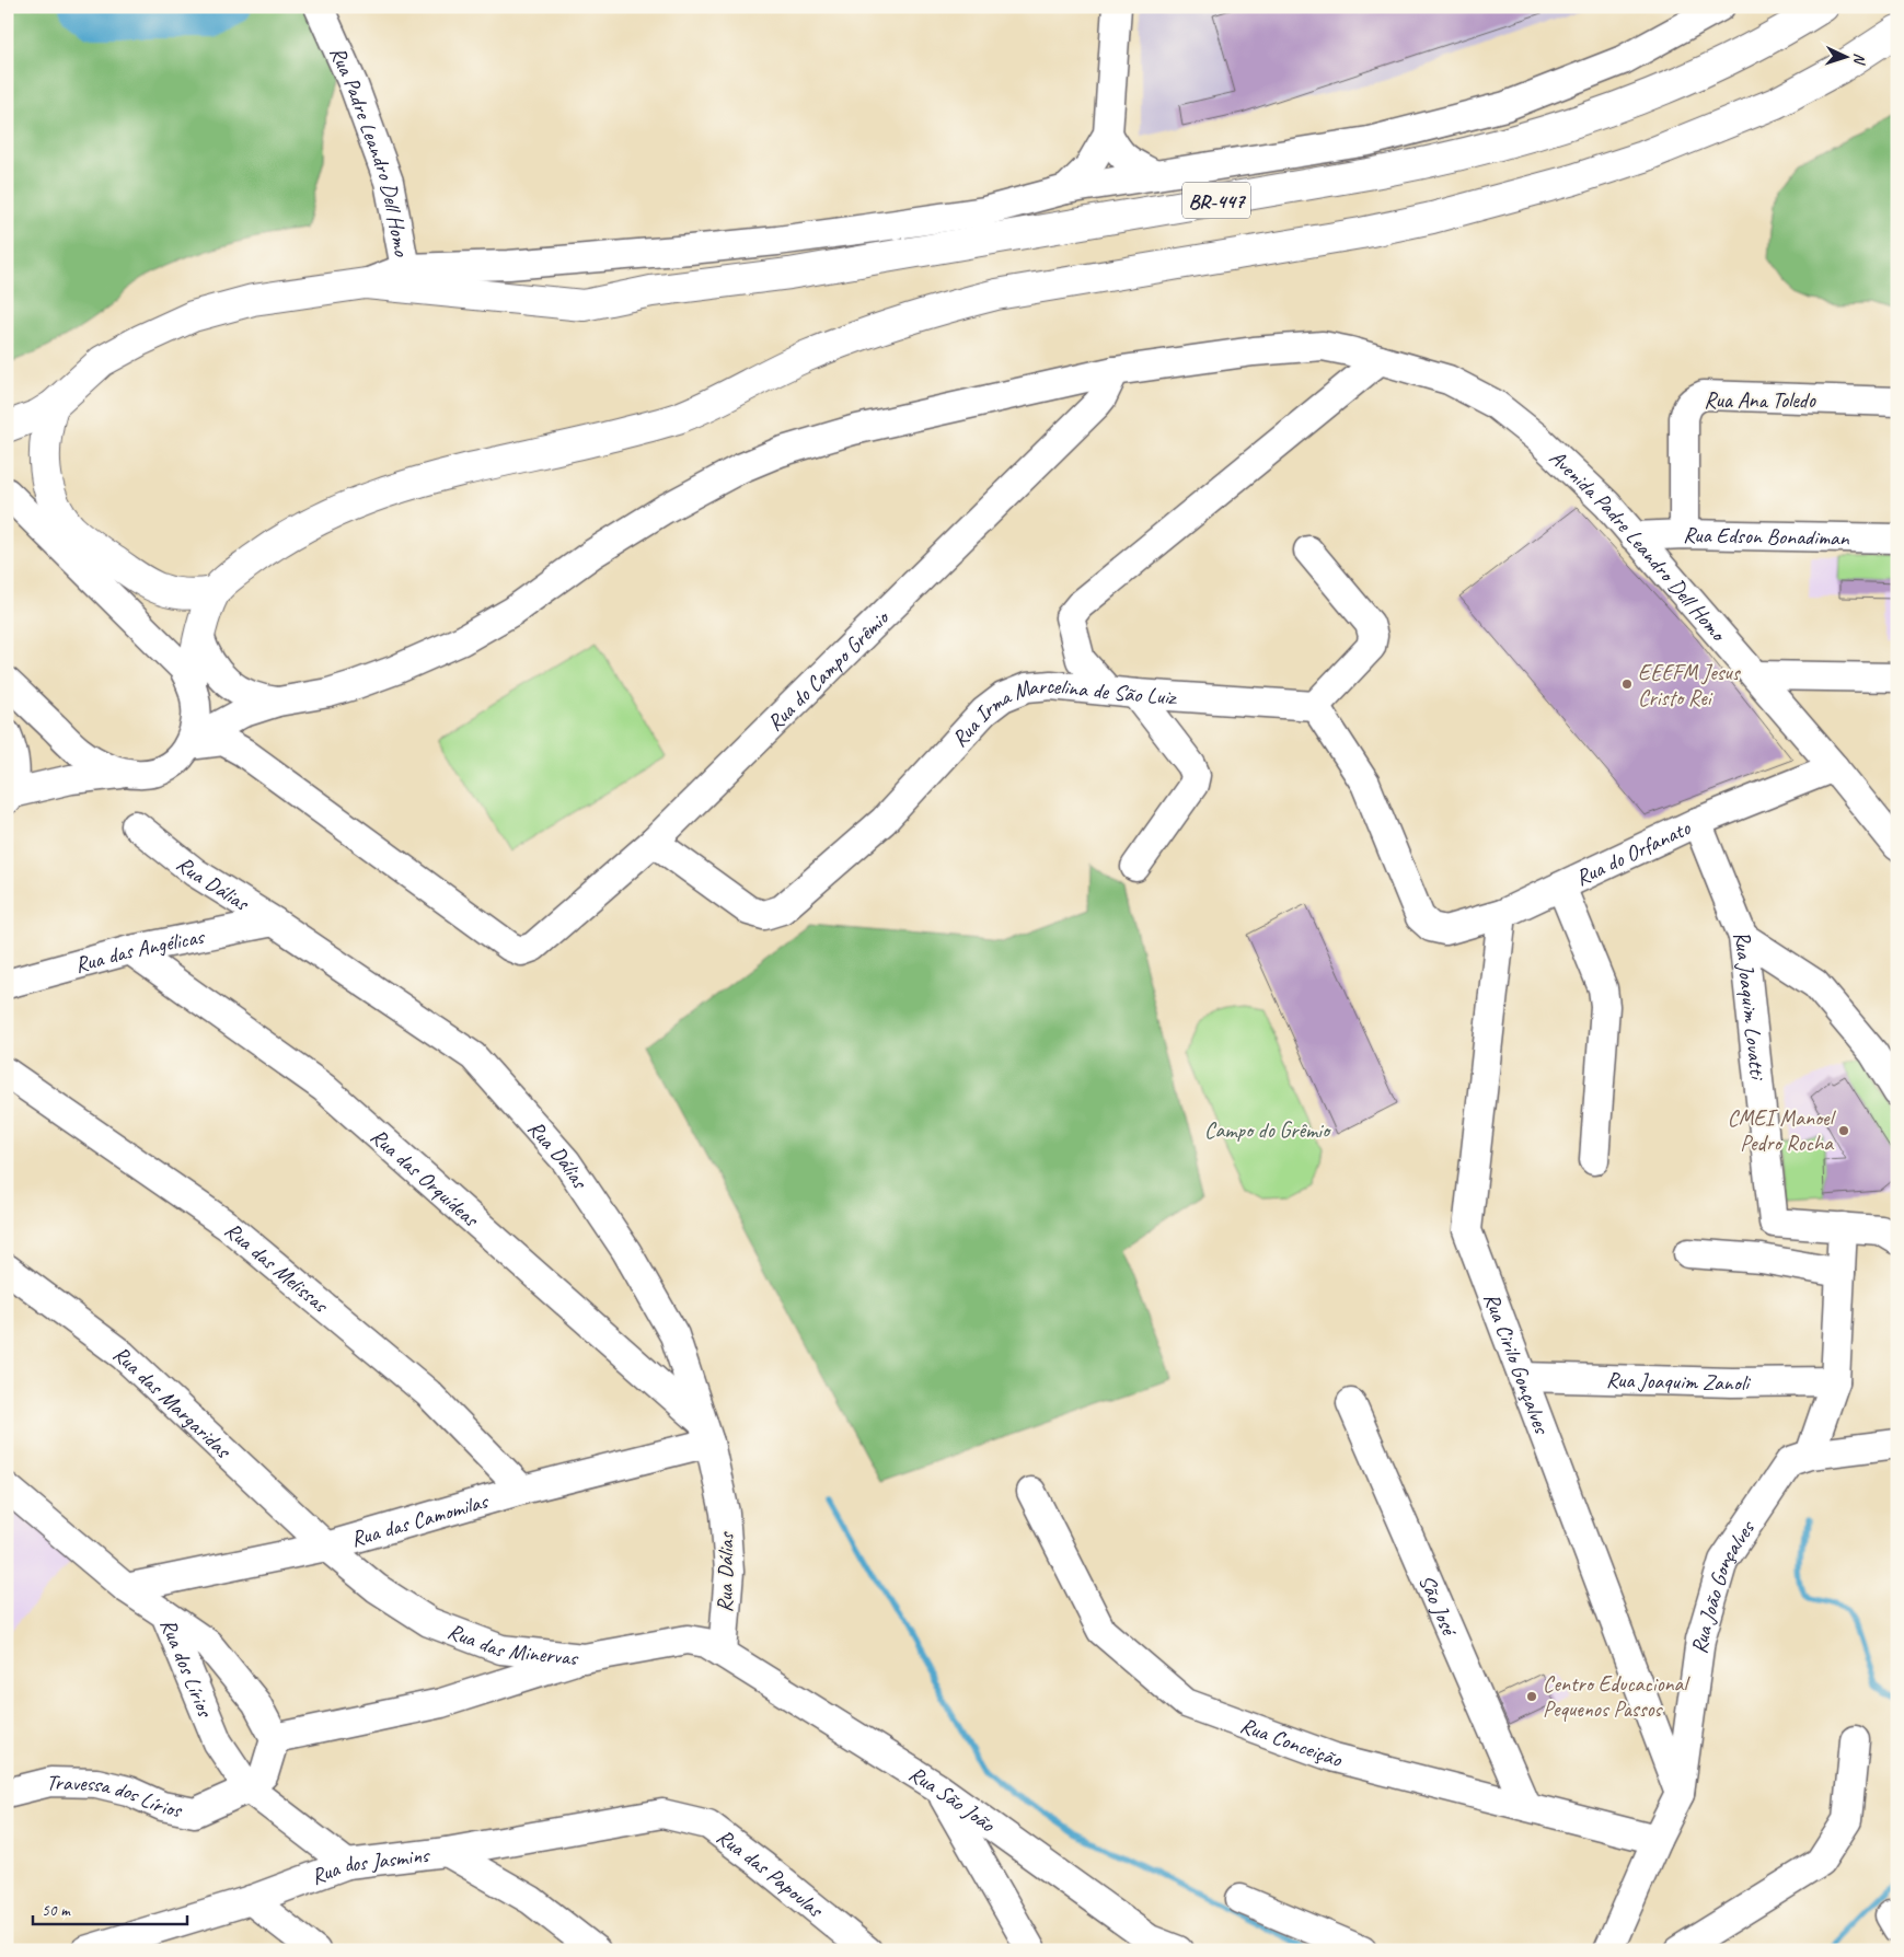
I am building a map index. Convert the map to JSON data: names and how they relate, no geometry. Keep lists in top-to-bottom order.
{
  "streets": {
    "main road": ["BR-447"],
    "street": [
      "Rua Padre Leandro Dell Homo",
      "Rua Ana Toledo",
      "Rua Edson Bonadiman",
      "Avenida Padre Leandro Dell Homo",
      "Rua do Campo Grêmio",
      "Rua Irma Marcelina de São Luiz",
      "Rua do Orfanato",
      "Rua Dálias",
      "Rua das Angélicas",
      "Rua Joaquim Lovatti",
      "Rua das Orquídeas",
      "Rua das Melissas",
      "Rua Cirilo Gonçalves",
      "Rua Joaquim Zanoli",
      "Rua das Margaridas",
      "Rua das Camomilas",
      "Rua João Gonçalves",
      "São José",
      "Rua das Minervas",
      "Rua dos Lírios",
      "Rua Conceição",
      "Travessa dos Lírios",
      "Rua São João",
      "Rua dos Jasmins",
      "Rua das Papoulas"
    ]
  },
  "crossings": [
    ["Rua Ana Toledo", "Rua Edson Bonadiman"],
    ["Rua Edson Bonadiman", "Avenida Padre Leandro Dell Homo"],
    ["Avenida Padre Leandro Dell Homo", "Rua do Campo Grêmio"],
    ["Avenida Padre Leandro Dell Homo", "Rua do Orfanato"],
    ["Rua do Campo Grêmio", "Rua Irma Marcelina de São Luiz"],
    ["Rua Irma Marcelina de São Luiz", "Rua do Orfanato"],
    ["Rua do Orfanato", "Rua Joaquim Lovatti"],
    ["Rua do Orfanato", "Rua Cirilo Gonçalves"],
    ["Rua Dálias", "Rua das Angélicas"],
    ["Rua Dálias", "Rua das Orquídeas"],
    ["Rua Dálias", "Rua das Camomilas"],
    ["Rua Dálias", "Rua das Minervas"],
    ["Rua Dálias", "Rua São João"],
    ["Rua das Angélicas", "Rua das Orquídeas"],
    ["Rua das Orquídeas", "Rua das Camomilas"],
    ["Rua das Melissas", "Rua das Camomilas"],
    ["Rua Cirilo Gonçalves", "Rua Joaquim Zanoli"],
    ["Rua Cirilo Gonçalves", "Rua João Gonçalves"],
    ["Rua das Margaridas", "Rua das Camomilas"],
    ["Rua das Margaridas", "Rua das Minervas"],
    ["Rua das Camomilas", "Rua das Minervas"],
    ["Rua das Camomilas", "Rua dos Lírios"],
    ["Rua João Gonçalves", "Rua Conceição"],
    ["São José", "Rua Conceição"],
    ["Rua das Minervas", "Rua São João"],
    ["Rua dos Lírios", "Travessa dos Lírios"],
    ["Rua dos Lírios", "Rua dos Jasmins"],
    ["Rua dos Jasmins", "Rua das Papoulas"]
  ],
  "parks": ["Campo do Grêmio"],
  "places": ["EEEFM Jesus Cristo Rei", "CMEI Manoel Pedro Rocha", "Centro Educacional Pequenos Passos"],
  "scale_bar": "50 m",
  "north": "right"
}
